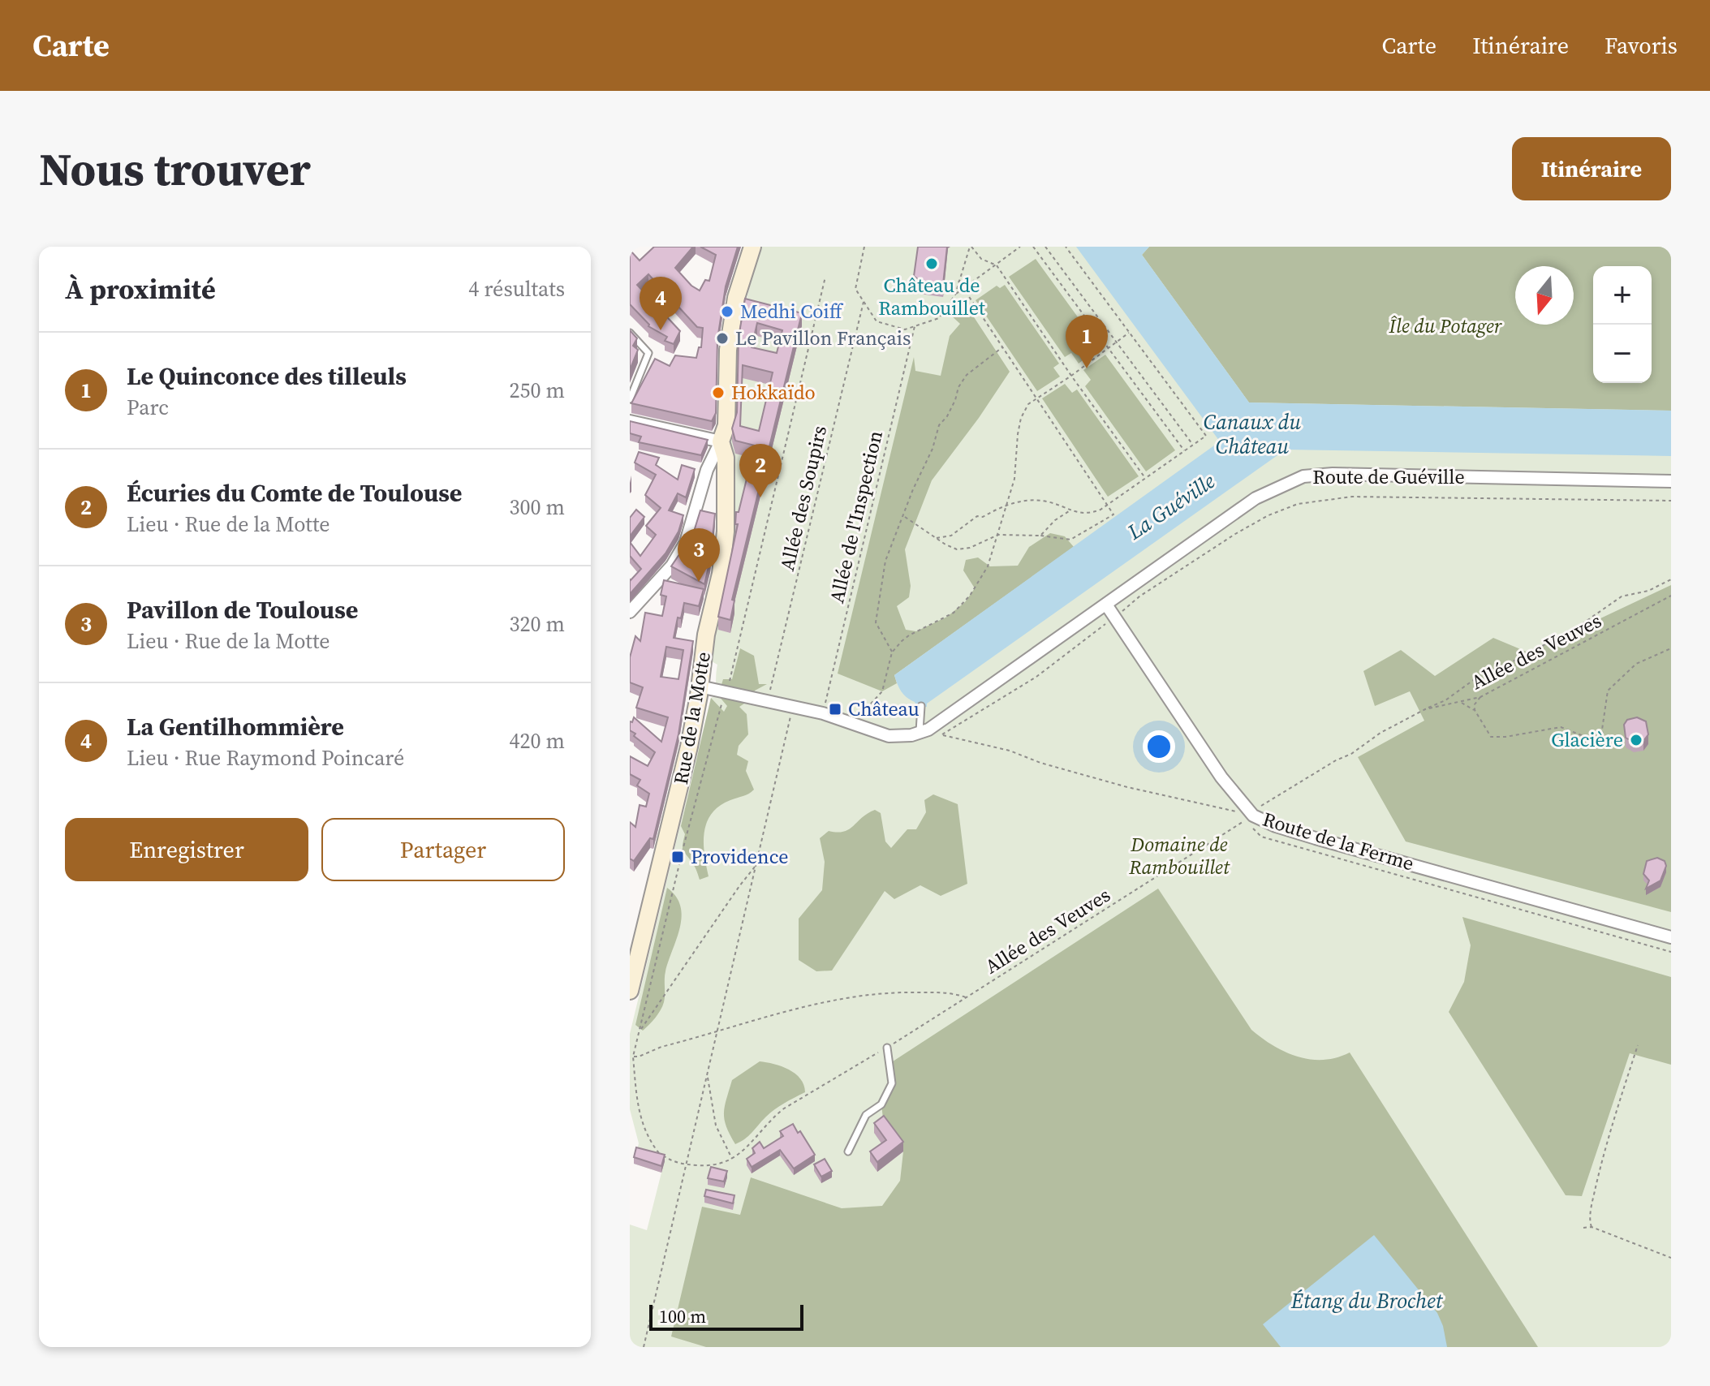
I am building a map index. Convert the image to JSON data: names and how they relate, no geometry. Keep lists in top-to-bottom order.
{
  "streets": {
    "street": ["Route de Guéville", "Rue de la Motte", "Route de la Ferme"],
    "path": ["Allée des Soupirs", "Allée de l'Inspection", "Allée des Veuves"]
  },
  "crossings": [
    ["Route de Guéville", "Route de la Ferme"],
    ["Allée des Veuves", "Route de la Ferme"]
  ],
  "water": ["Canaux du Château", "La Guéville", "Étang du Brochet"],
  "parks": ["Île du Potager", "Domaine de Rambouillet"],
  "places": {
    "other": [
      "Château de Rambouillet",
      "Medhi Coiff",
      "Le Pavillon Français",
      "Hokkaïdo",
      "Glacière"
    ],
    "transit": ["Château", "Providence"]
  },
  "scale_bar": "100 m",
  "north": "bottom",
  "page": {
    "header": "Carte",
    "nav": ["Carte", "Itinéraire", "Favoris"],
    "buttons": [
      "Itinéraire",
      ["Enregistrer", "Partager"]
    ],
    "title": "Nous trouver",
    "heading": ["À proximité", "4 résultats"],
    "map_buttons": ["+", "−"],
    "pins": [
      "4",
      "1",
      "2",
      "3"
    ],
    "list": [
      {
        "mark": "1",
        "name": "Le Quinconce des tilleuls",
        "note": "Parc",
        "value": "250 m"
      },
      {
        "mark": "2",
        "name": "Écuries du Comte de Toulouse",
        "note": "Lieu · Rue de la Motte",
        "value": "300 m"
      },
      {
        "mark": "3",
        "name": "Pavillon de Toulouse",
        "note": "Lieu · Rue de la Motte",
        "value": "320 m"
      },
      {
        "mark": "4",
        "name": "La Gentilhommière",
        "note": "Lieu · Rue Raymond Poincaré",
        "value": "420 m"
      }
    ],
    "scale": "100 m"
  }
}
